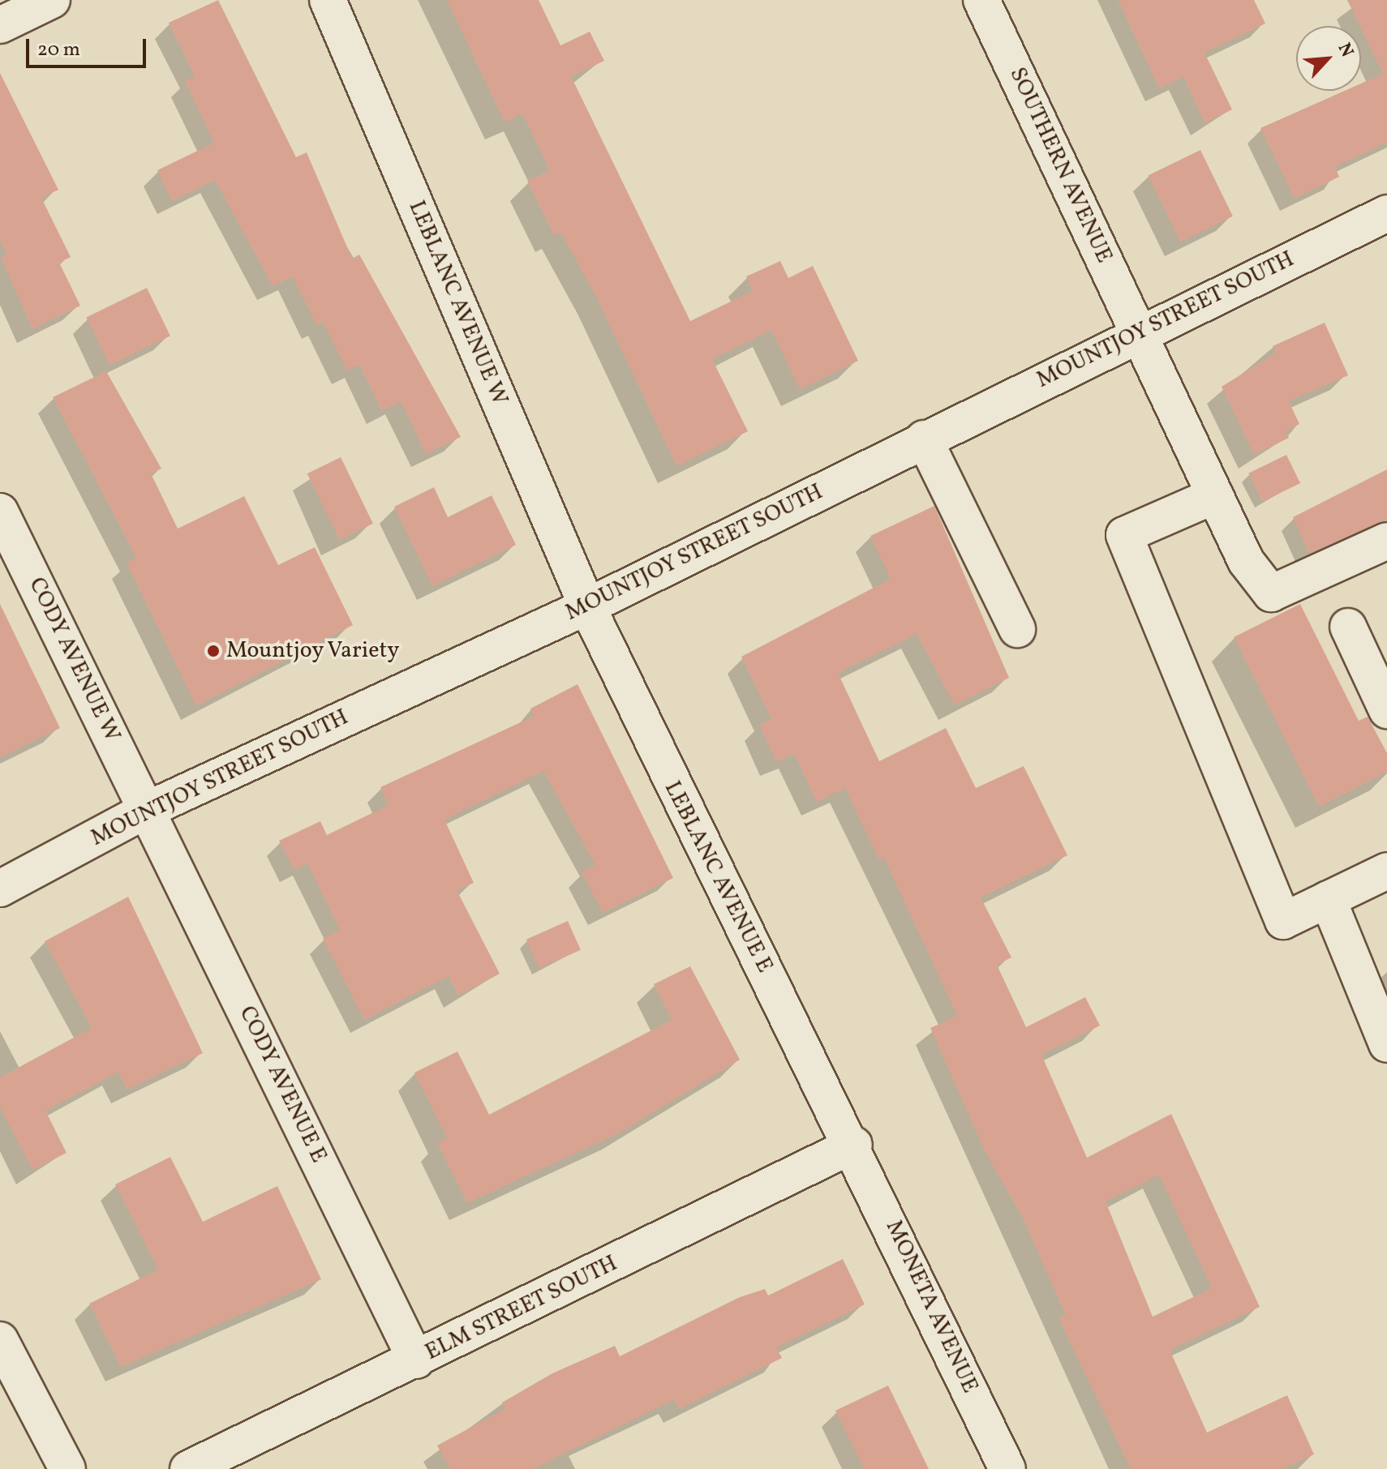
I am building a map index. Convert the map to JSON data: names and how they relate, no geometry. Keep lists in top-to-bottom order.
{
  "streets": {
    "street": [
      "SOUTHERN AVENUE",
      "LEBLANC AVENUE W",
      "MOUNTJOY STREET SOUTH",
      "CODY AVENUE W",
      "LEBLANC AVENUE E",
      "CODY AVENUE E",
      "MONETA AVENUE",
      "ELM STREET SOUTH"
    ]
  },
  "crossings": [
    ["SOUTHERN AVENUE", "MOUNTJOY STREET SOUTH"],
    ["LEBLANC AVENUE W", "MOUNTJOY STREET SOUTH"],
    ["LEBLANC AVENUE W", "LEBLANC AVENUE E"],
    ["MOUNTJOY STREET SOUTH", "CODY AVENUE W"],
    ["MOUNTJOY STREET SOUTH", "LEBLANC AVENUE E"],
    ["MOUNTJOY STREET SOUTH", "CODY AVENUE E"],
    ["CODY AVENUE W", "CODY AVENUE E"],
    ["LEBLANC AVENUE E", "MONETA AVENUE"],
    ["LEBLANC AVENUE E", "ELM STREET SOUTH"],
    ["CODY AVENUE E", "ELM STREET SOUTH"],
    ["MONETA AVENUE", "ELM STREET SOUTH"]
  ],
  "places": ["Mountjoy Variety"],
  "scale_bar": "20 m",
  "north": "top right"
}
